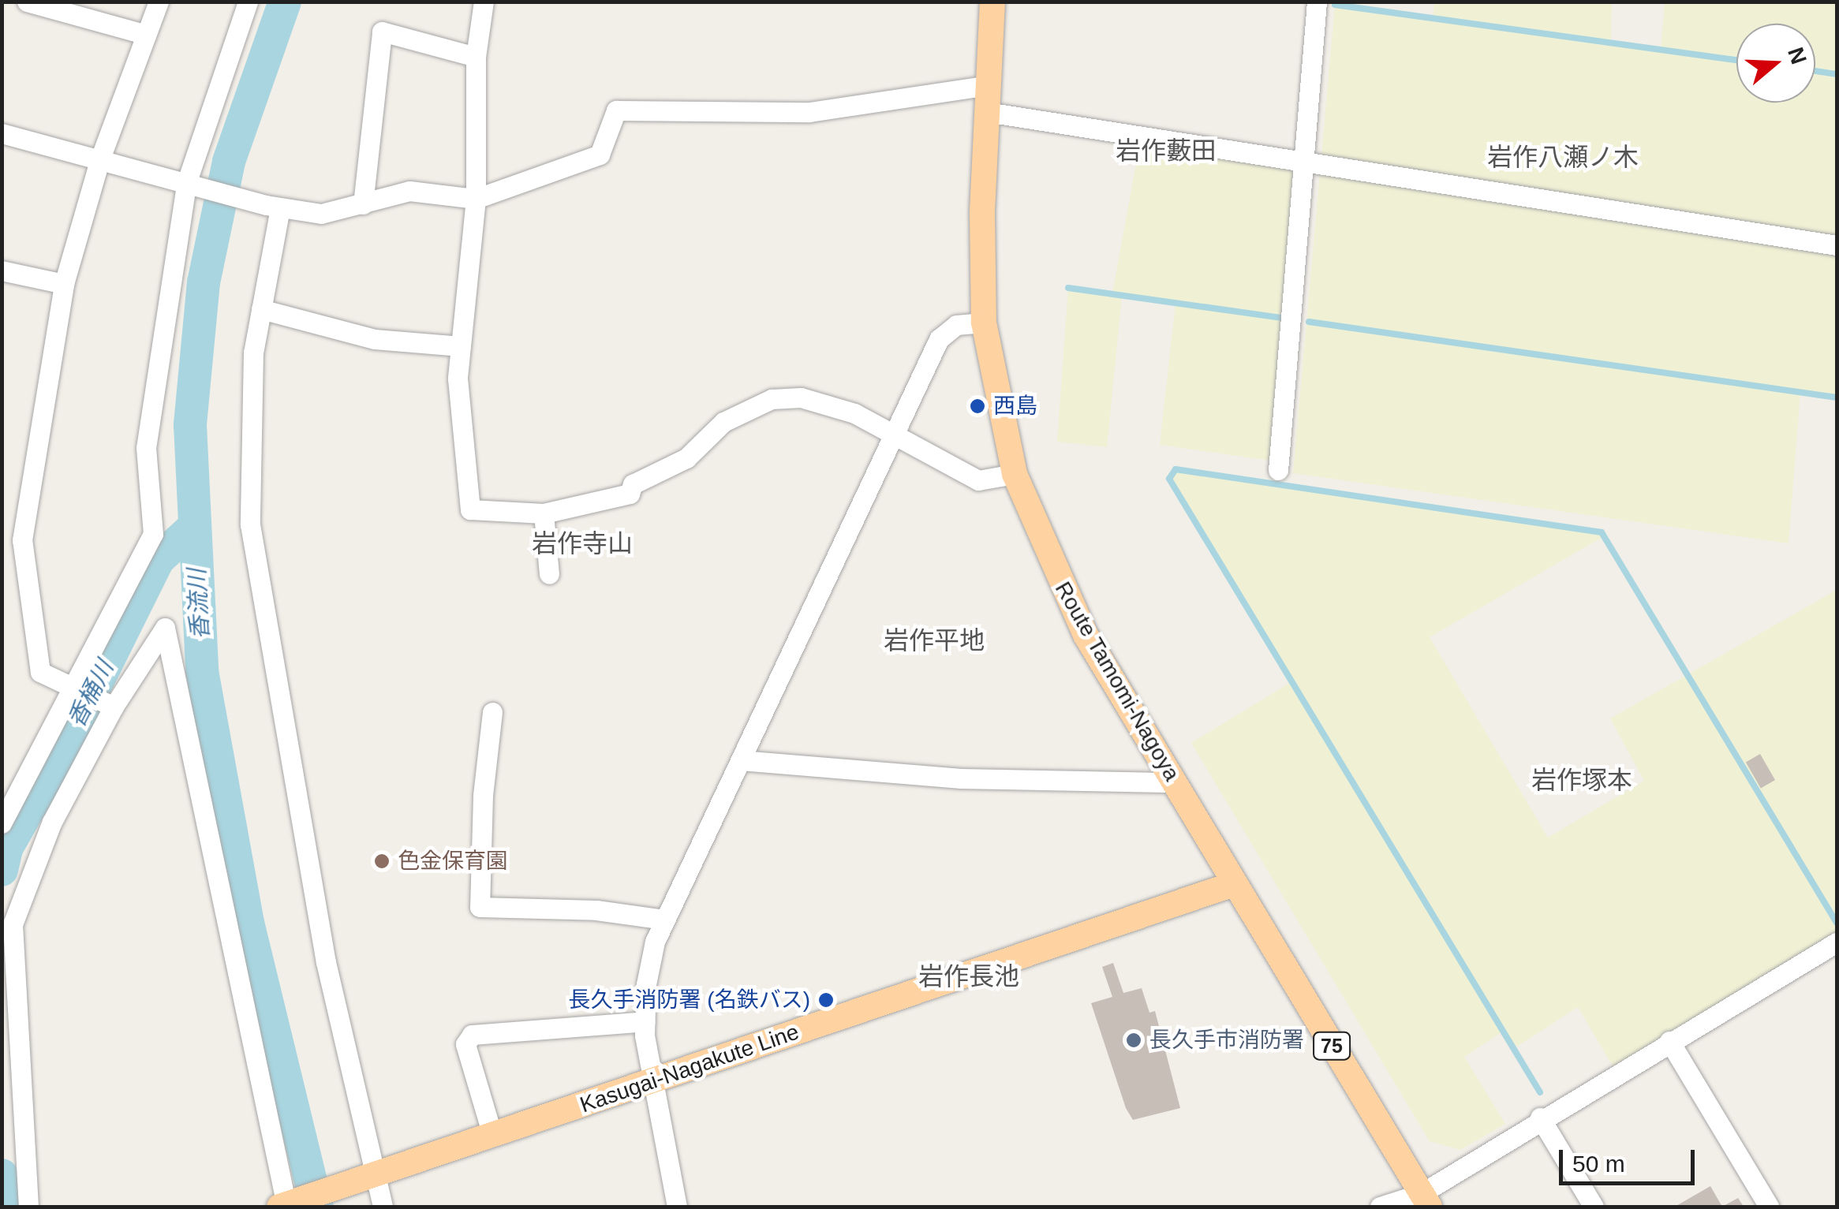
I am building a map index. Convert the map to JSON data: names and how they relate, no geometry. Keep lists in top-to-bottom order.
{
  "streets": {
    "main road": ["Route Tamomi-Nagoya", "75", "Kasugai-Nagakute Line"]
  },
  "crossings": [
    ["Route Tamomi-Nagoya", "75"],
    ["Route Tamomi-Nagoya", "Kasugai-Nagakute Line"],
    ["75", "Kasugai-Nagakute Line"]
  ],
  "districts": [
    "岩作藪田",
    "岩作八瀬ノ木",
    "岩作寺山",
    "岩作平地",
    "岩作塚本",
    "岩作長池"
  ],
  "water": ["香流川", "香桶川"],
  "places": [
    "西島",
    "色金保育園",
    "長久手消防署 (名鉄バス)",
    "長久手市消防署"
  ],
  "scale_bar": "50 m",
  "north": "right"
}
